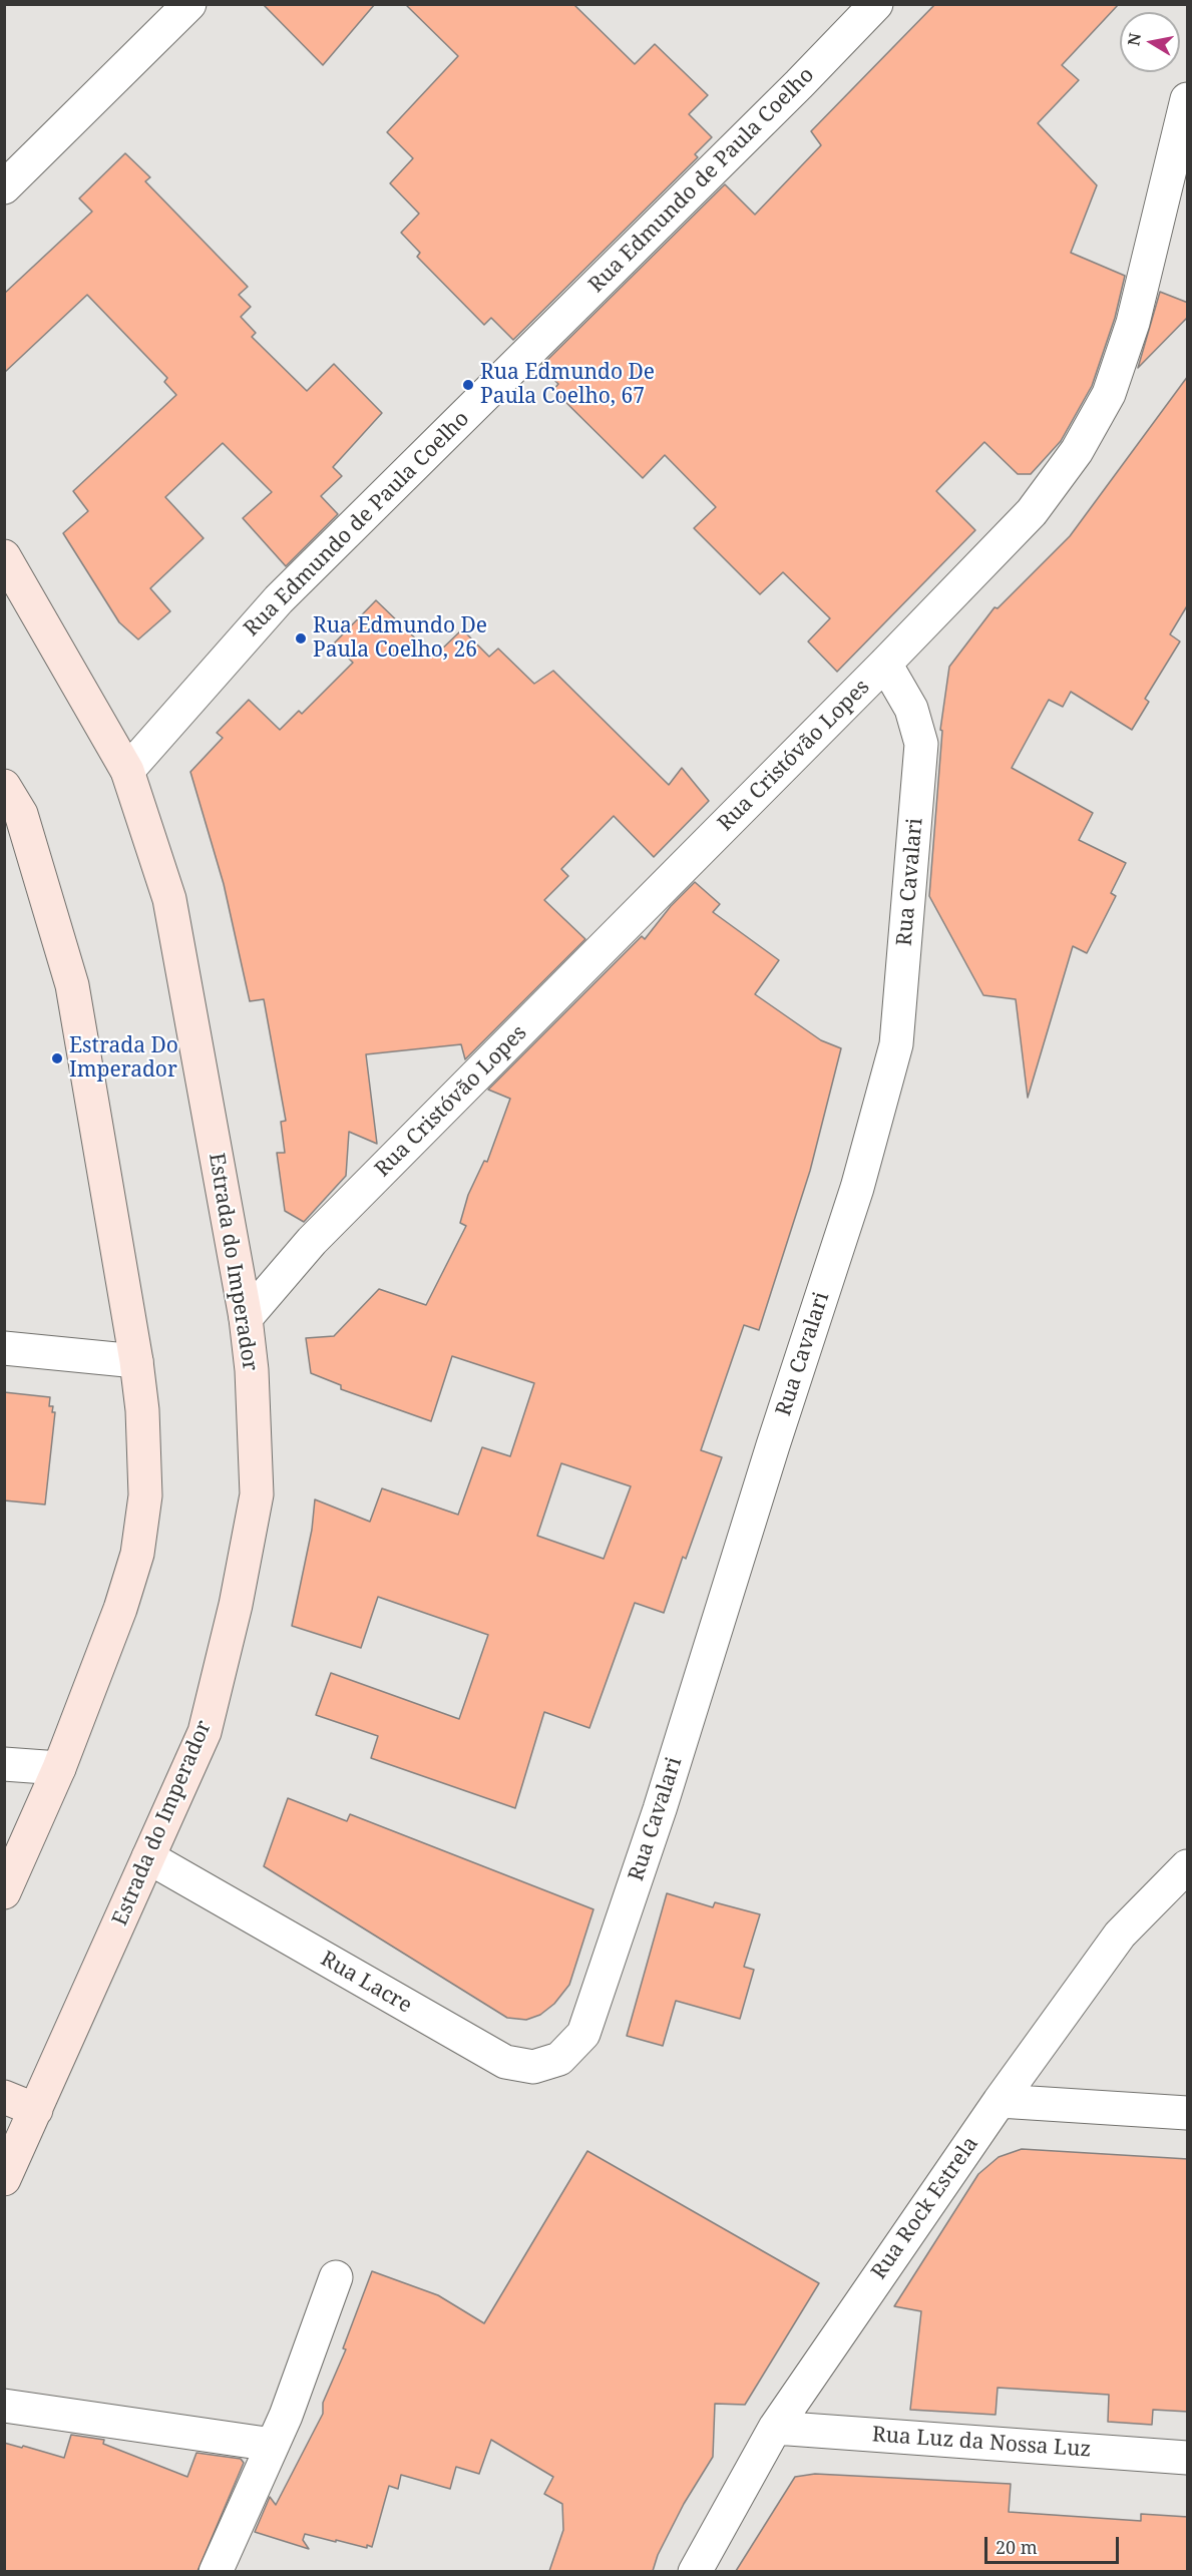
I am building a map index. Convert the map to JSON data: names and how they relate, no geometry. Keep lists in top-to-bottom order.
{
  "streets": {
    "main road": ["Estrada do Imperador"],
    "street": [
      "Rua Edmundo de Paula Coelho",
      "Rua Cristóvão Lopes",
      "Rua Cavalari",
      "Rua Lacre",
      "Rua Rock Estrela",
      "Rua Luz da Nossa Luz"
    ]
  },
  "crossings": [
    ["Rua Edmundo de Paula Coelho", "Estrada do Imperador"],
    ["Rua Cristóvão Lopes", "Rua Cavalari"],
    ["Rua Cristóvão Lopes", "Estrada do Imperador"],
    ["Rua Cavalari", "Rua Lacre"],
    ["Estrada do Imperador", "Rua Lacre"],
    ["Rua Rock Estrela", "Rua Luz da Nossa Luz"]
  ],
  "places": ["Rua Edmundo De Paula Coelho, 67", "Rua Edmundo De Paula Coelho, 26", "Estrada Do Imperador"],
  "scale_bar": "20 m",
  "north": "left"
}
